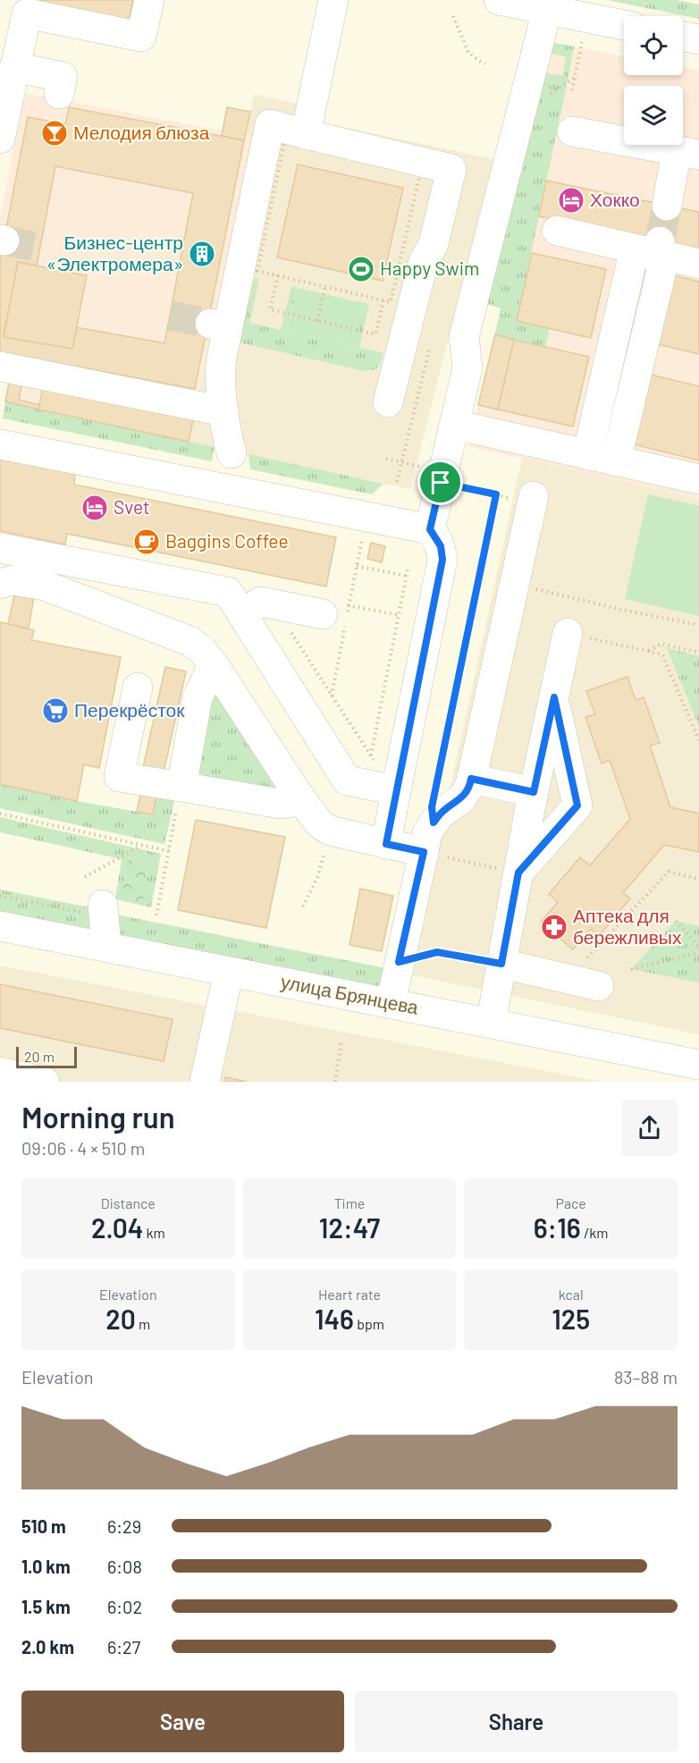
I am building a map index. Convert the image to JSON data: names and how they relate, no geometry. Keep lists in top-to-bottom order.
{
  "streets": {
    "street": ["улица Брянцева"]
  },
  "places": {
    "bar": ["Мелодия блюза"],
    "hotel": ["Хокко", "Svet"],
    "building": ["Бизнес-центр «Электромера»"],
    "sports": ["Happy Swim"],
    "cafe": ["Baggins Coffee"],
    "supermarket": ["Перекрёсток"],
    "pharmacy": ["Аптека для бережливых"]
  },
  "scale_bar": "20 m",
  "page": {
    "scale": "20 m",
    "heading": ["Morning run", "09:06 · 4 × 510 m"],
    "stats": [
      ["Distance", "2.04 km"],
      ["Time", "12:47"],
      ["Pace", "6:16 /km"],
      ["Elevation", "20 m"],
      ["Heart rate", "146 bpm"],
      ["kcal", "125"]
    ],
    "chart": ["Elevation", "83–88 m"],
    "list": [
      {
        "name": "510 m",
        "note": "6:29"
      },
      {
        "name": "1.0 km",
        "note": "6:08"
      },
      {
        "name": "1.5 km",
        "note": "6:02"
      },
      {
        "name": "2.0 km",
        "note": "6:27"
      }
    ],
    "buttons": ["Save", "Share"]
  }
}
